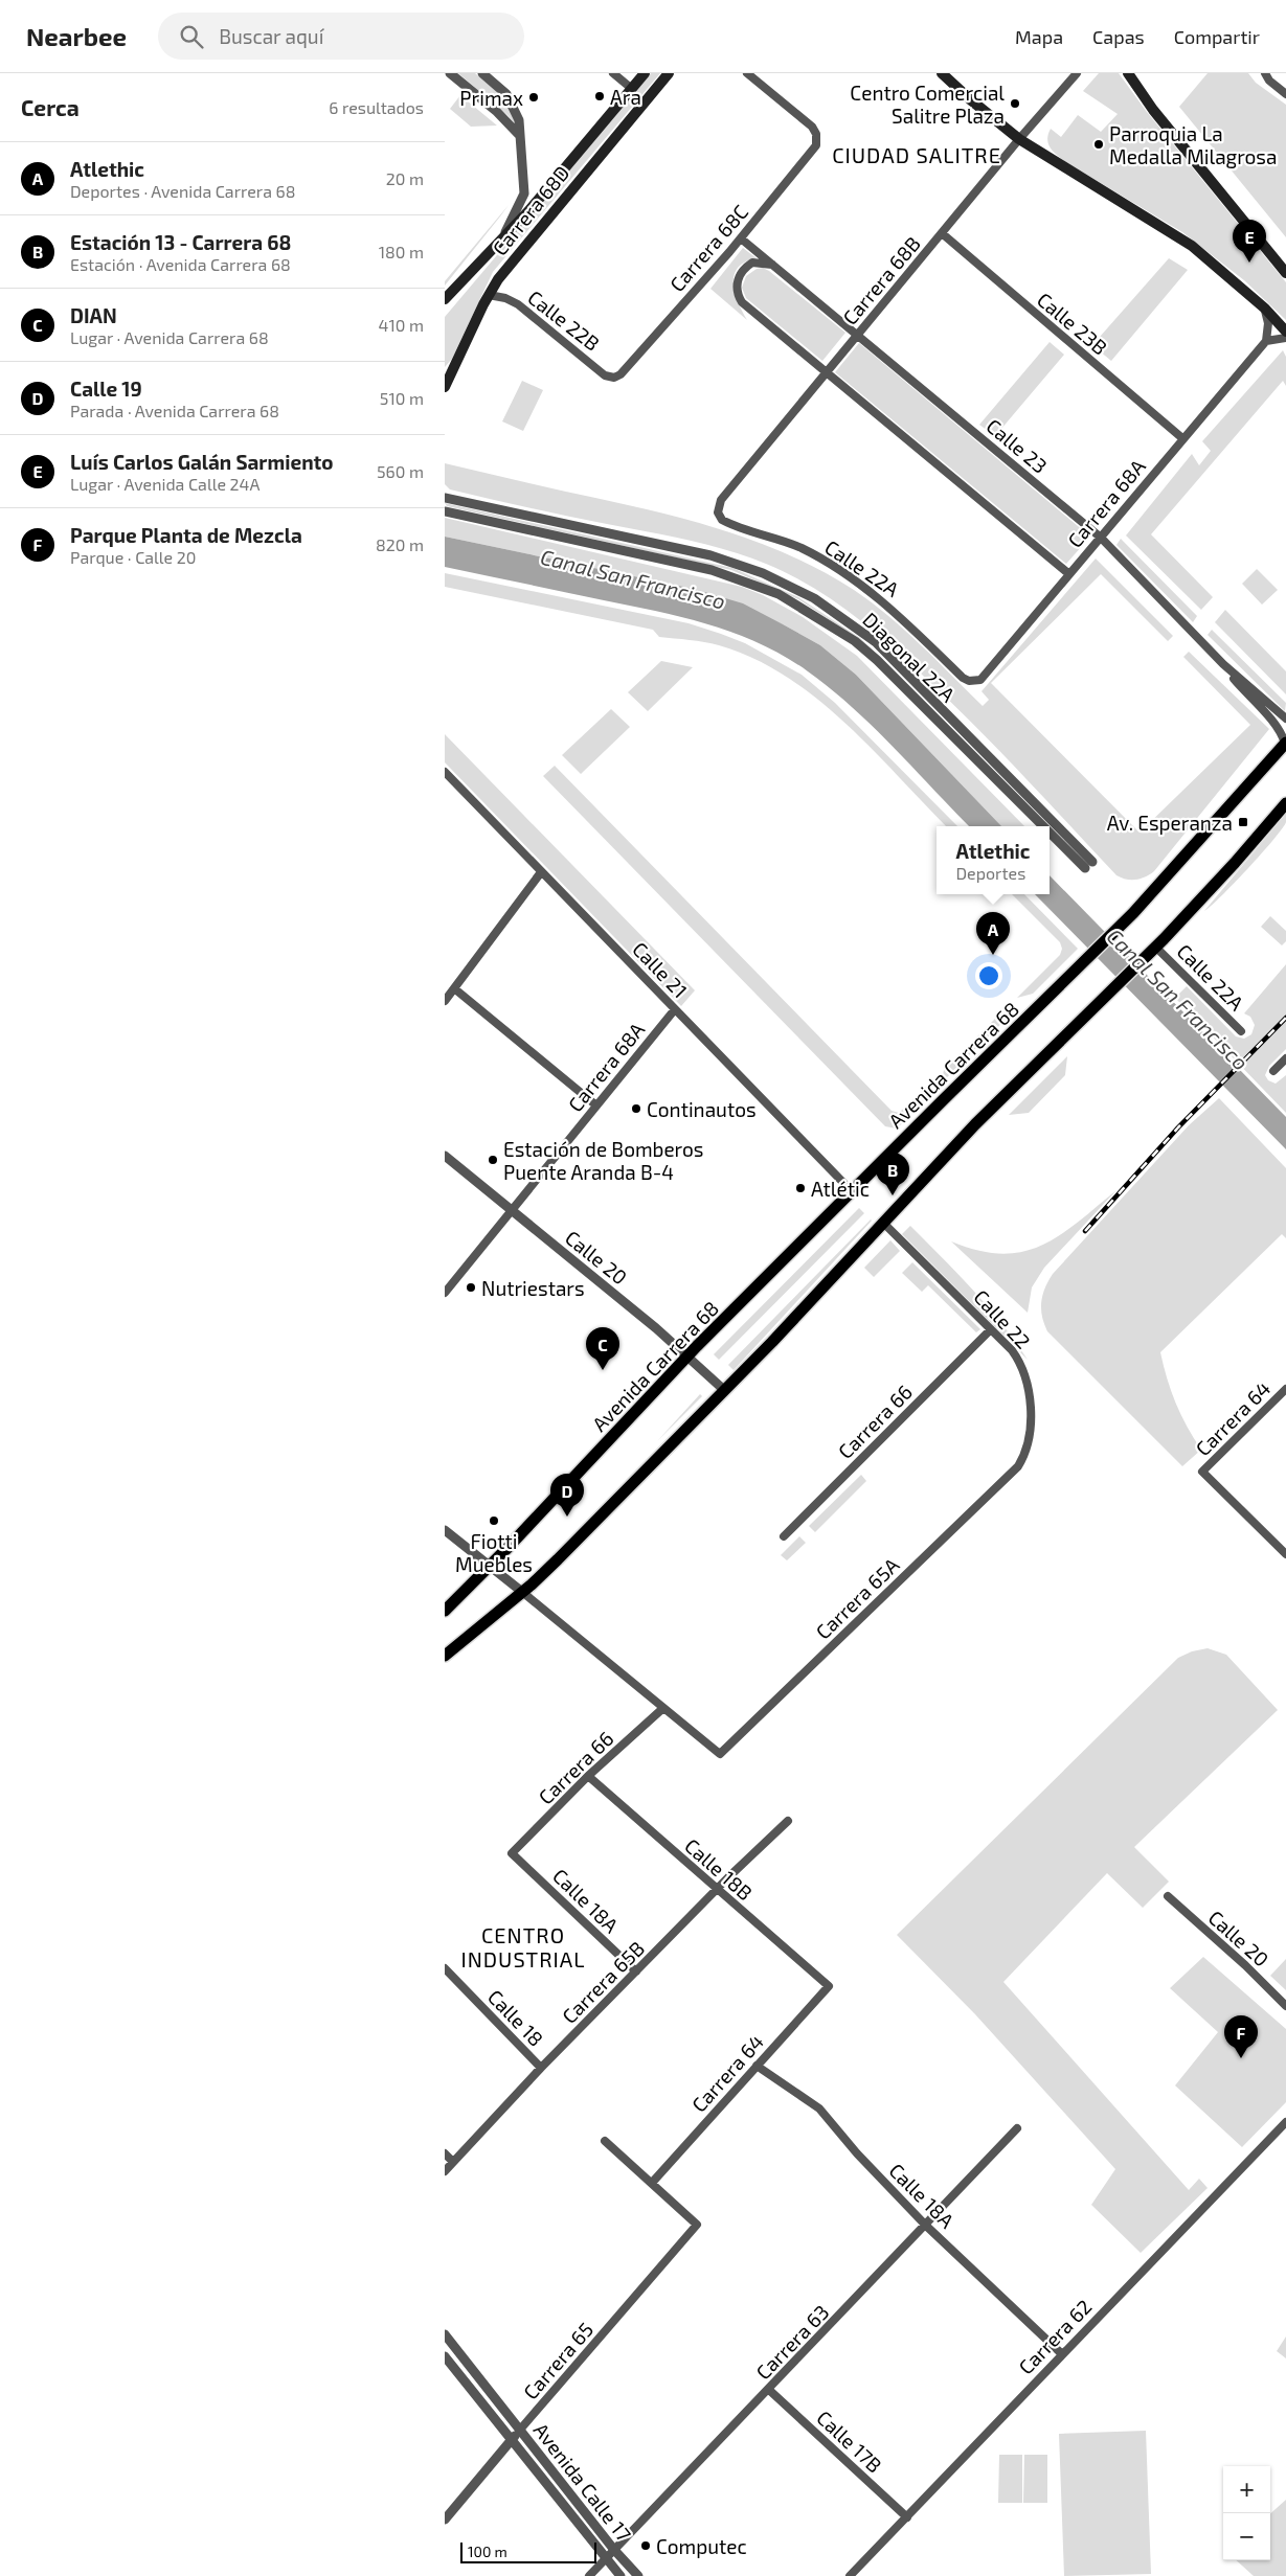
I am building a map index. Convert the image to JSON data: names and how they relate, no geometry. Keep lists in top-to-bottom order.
{
  "streets": {
    "main road": ["Carrera 68D", "Avenida Carrera 68"],
    "street": [
      "Carrera 68C",
      "Carrera 68B",
      "Calle 22B",
      "Calle 23B",
      "Calle 23",
      "Carrera 68A",
      "Calle 22A",
      "Diagonal 22A",
      "Calle 21",
      "Calle 20",
      "Calle 22",
      "Carrera 64",
      "Carrera 66",
      "Carrera 65A",
      "Calle 18B",
      "Calle 18A",
      "Carrera 65B",
      "Calle 18",
      "Carrera 62",
      "Carrera 63",
      "Carrera 65",
      "Calle 17B",
      "Avenida Calle 17"
    ]
  },
  "crossings": [
    ["Carrera 68D", "Calle 22B"],
    ["Carrera 68C", "Calle 22B"],
    ["Carrera 68C", "Calle 23"],
    ["Carrera 68B", "Calle 23B"],
    ["Carrera 68B", "Calle 23"],
    ["Carrera 68B", "Calle 22A"],
    ["Calle 23B", "Carrera 68A"],
    ["Calle 23", "Carrera 68A"],
    ["Calle 23", "Avenida Carrera 68"],
    ["Carrera 68A", "Calle 22A"],
    ["Carrera 68A", "Calle 21"],
    ["Carrera 68A", "Calle 20"],
    ["Calle 21", "Avenida Carrera 68"],
    ["Avenida Carrera 68", "Calle 20"],
    ["Calle 22", "Carrera 66"],
    ["Calle 22", "Carrera 65A"],
    ["Carrera 64", "Calle 18B"],
    ["Carrera 64", "Calle 18A"],
    ["Carrera 64", "Carrera 65"],
    ["Carrera 66", "Carrera 65A"],
    ["Carrera 66", "Calle 18B"],
    ["Carrera 66", "Calle 18A"],
    ["Calle 18B", "Carrera 65B"],
    ["Calle 18A", "Carrera 65B"],
    ["Calle 18A", "Carrera 62"],
    ["Calle 18A", "Carrera 63"],
    ["Carrera 65B", "Calle 18"],
    ["Carrera 62", "Calle 17B"],
    ["Carrera 63", "Calle 17B"],
    ["Carrera 63", "Avenida Calle 17"],
    ["Carrera 65", "Avenida Calle 17"]
  ],
  "districts": ["CIUDAD SALITRE", "CENTRO INDUSTRIAL"],
  "water": ["Canal San Francisco"],
  "places": {
    "other": [
      "Ara",
      "Primax",
      "Centro Comercial Salitre Plaza",
      "Parroquia La Medalla Milagrosa",
      "Continautos",
      "Estación de Bomberos Puente Aranda B-4",
      "Atlétic",
      "Nutriestars",
      "Fiotti Muebles",
      "Computec"
    ],
    "transit": ["Av. Esperanza"]
  },
  "scale_bar": "100 m",
  "page": {
    "header": "Nearbee",
    "search": "Buscar aquí",
    "nav": ["Mapa", "Capas", "Compartir"],
    "heading": ["Cerca", "6 resultados"],
    "list": [
      {
        "mark": "A",
        "name": "Atlethic",
        "note": "Deportes · Avenida Carrera 68",
        "value": "20 m"
      },
      {
        "mark": "B",
        "name": "Estación 13 - Carrera 68",
        "note": "Estación · Avenida Carrera 68",
        "value": "180 m"
      },
      {
        "mark": "C",
        "name": "DIAN",
        "note": "Lugar · Avenida Carrera 68",
        "value": "410 m"
      },
      {
        "mark": "D",
        "name": "Calle 19",
        "note": "Parada · Avenida Carrera 68",
        "value": "510 m"
      },
      {
        "mark": "E",
        "name": "Luís Carlos Galán Sarmiento",
        "note": "Lugar · Avenida Calle 24A",
        "value": "560 m"
      },
      {
        "mark": "F",
        "name": "Parque Planta de Mezcla",
        "note": "Parque · Calle 20",
        "value": "820 m"
      }
    ],
    "pins": [
      "E",
      "A",
      "B",
      "C",
      "D",
      "F"
    ],
    "popup": ["Atlethic", "Deportes"],
    "map_buttons": ["+", "−"],
    "scale": "100 m"
  }
}
